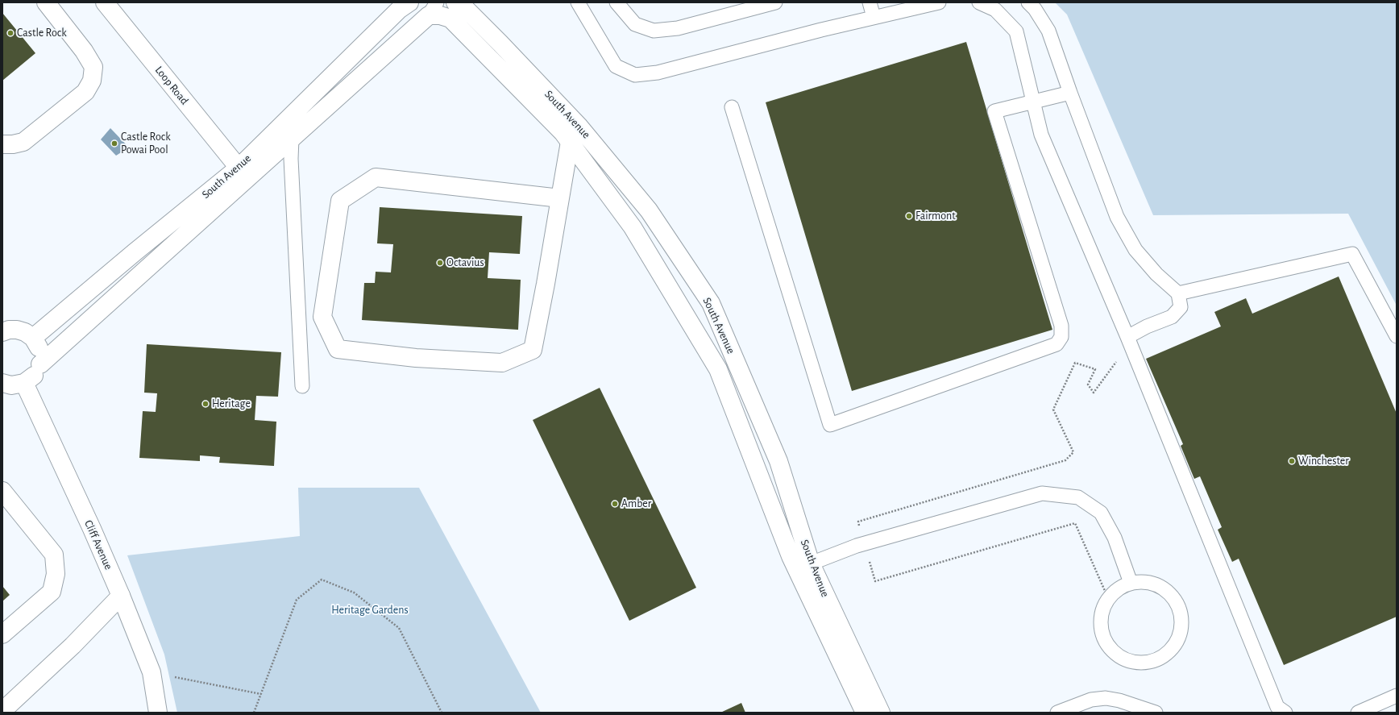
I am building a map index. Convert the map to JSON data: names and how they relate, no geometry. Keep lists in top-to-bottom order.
{
  "streets": {
    "street": ["Loop Road", "South Avenue", "Cliff Avenue"]
  },
  "crossings": [
    ["Loop Road", "South Avenue"]
  ],
  "parks": ["Heritage Gardens"],
  "places": [
    "Castle Rock",
    "Castle Rock Powai Pool",
    "Fairmont",
    "Octavius",
    "Heritage",
    "Winchester",
    "Amber"
  ]
}
